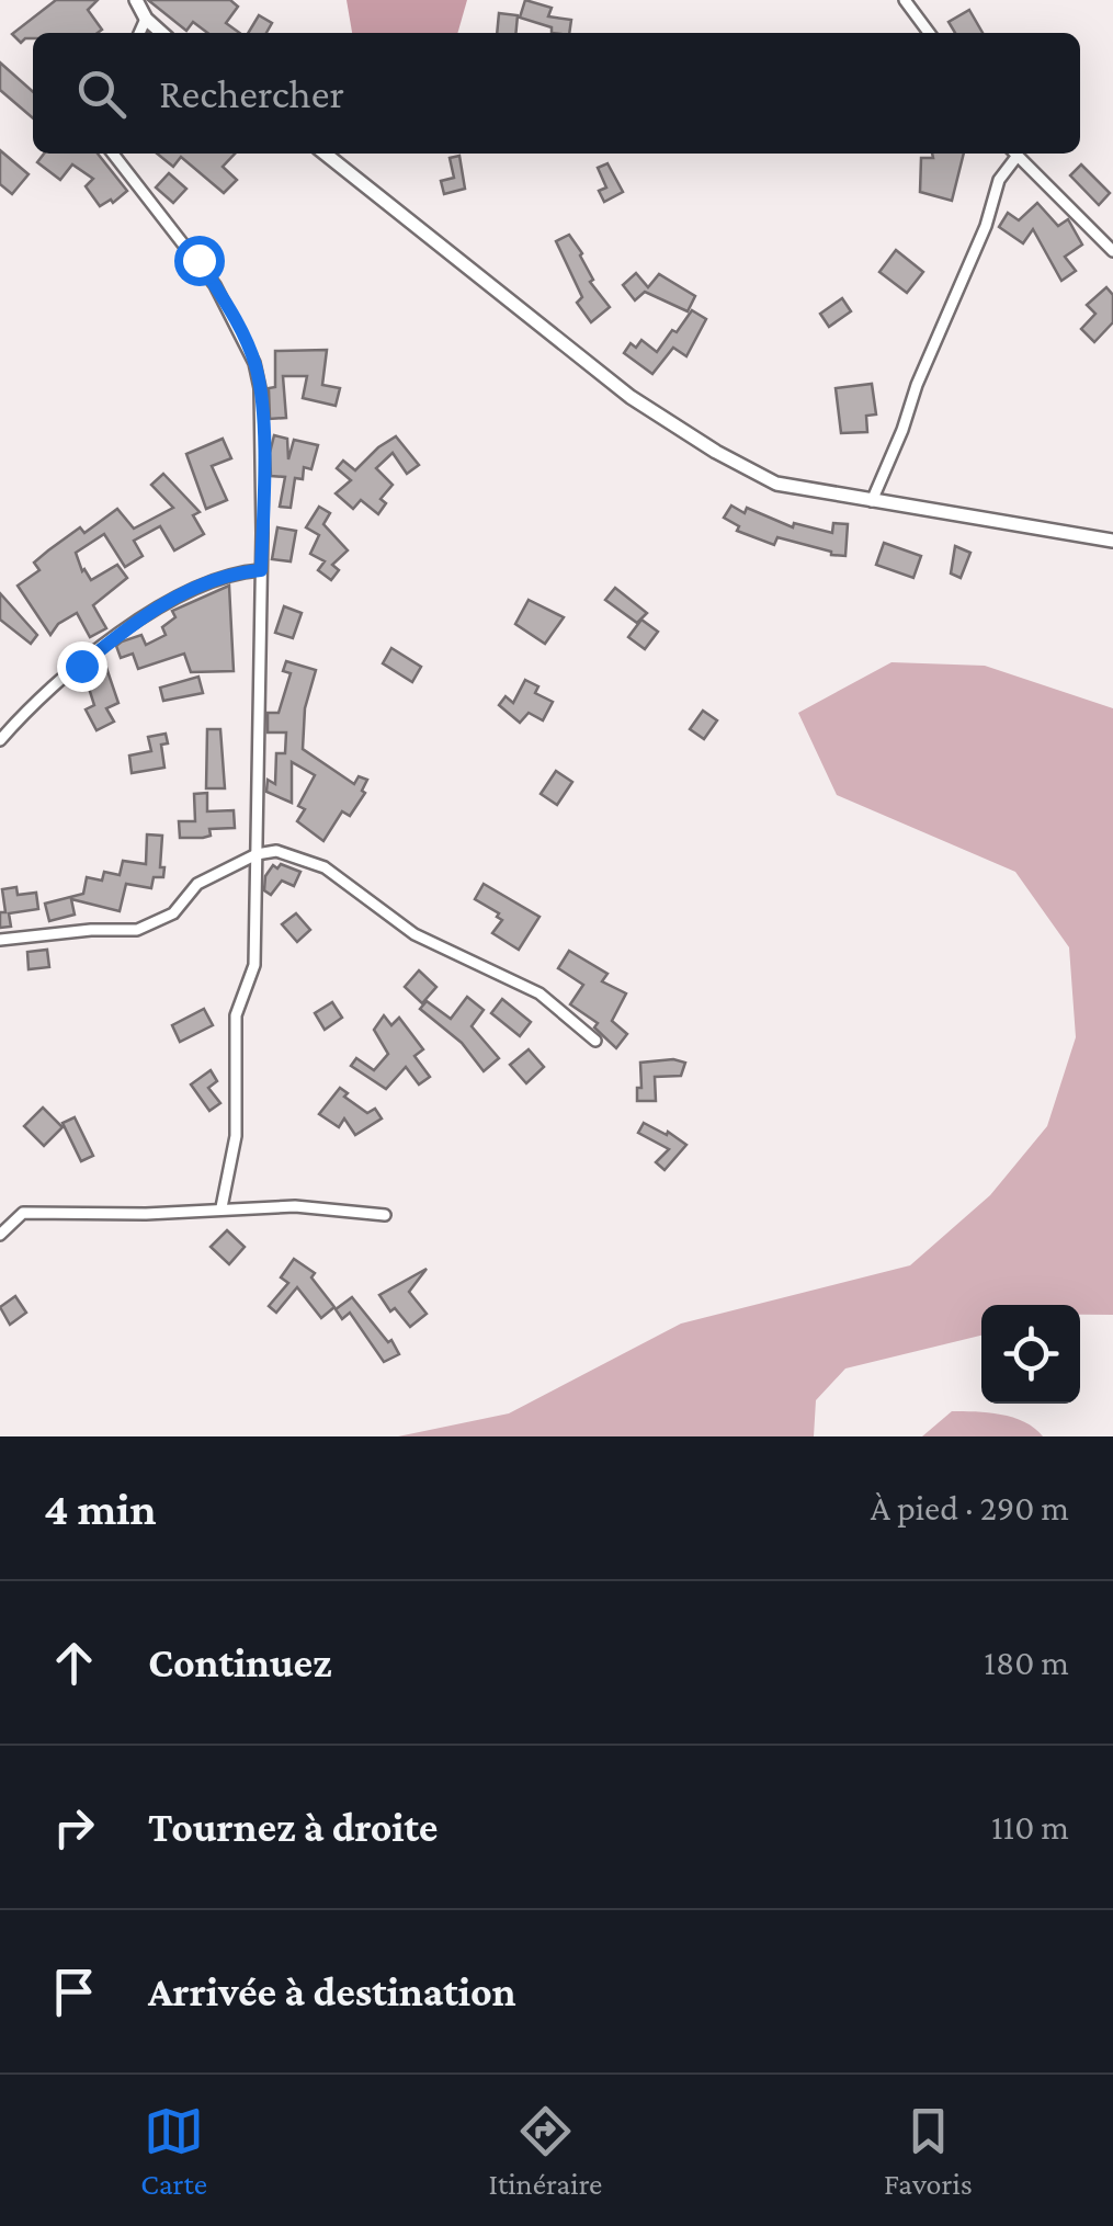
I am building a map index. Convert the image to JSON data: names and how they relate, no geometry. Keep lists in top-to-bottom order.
{
  "page": {
    "search": "Rechercher",
    "heading": ["4 min", "À pied · 290 m"],
    "list": [
      ["Continuez", "180 m"],
      ["Tournez à droite", "110 m"],
      "Arrivée à destination"
    ],
    "nav": ["Carte", "Itinéraire", "Favoris"]
  }
}
